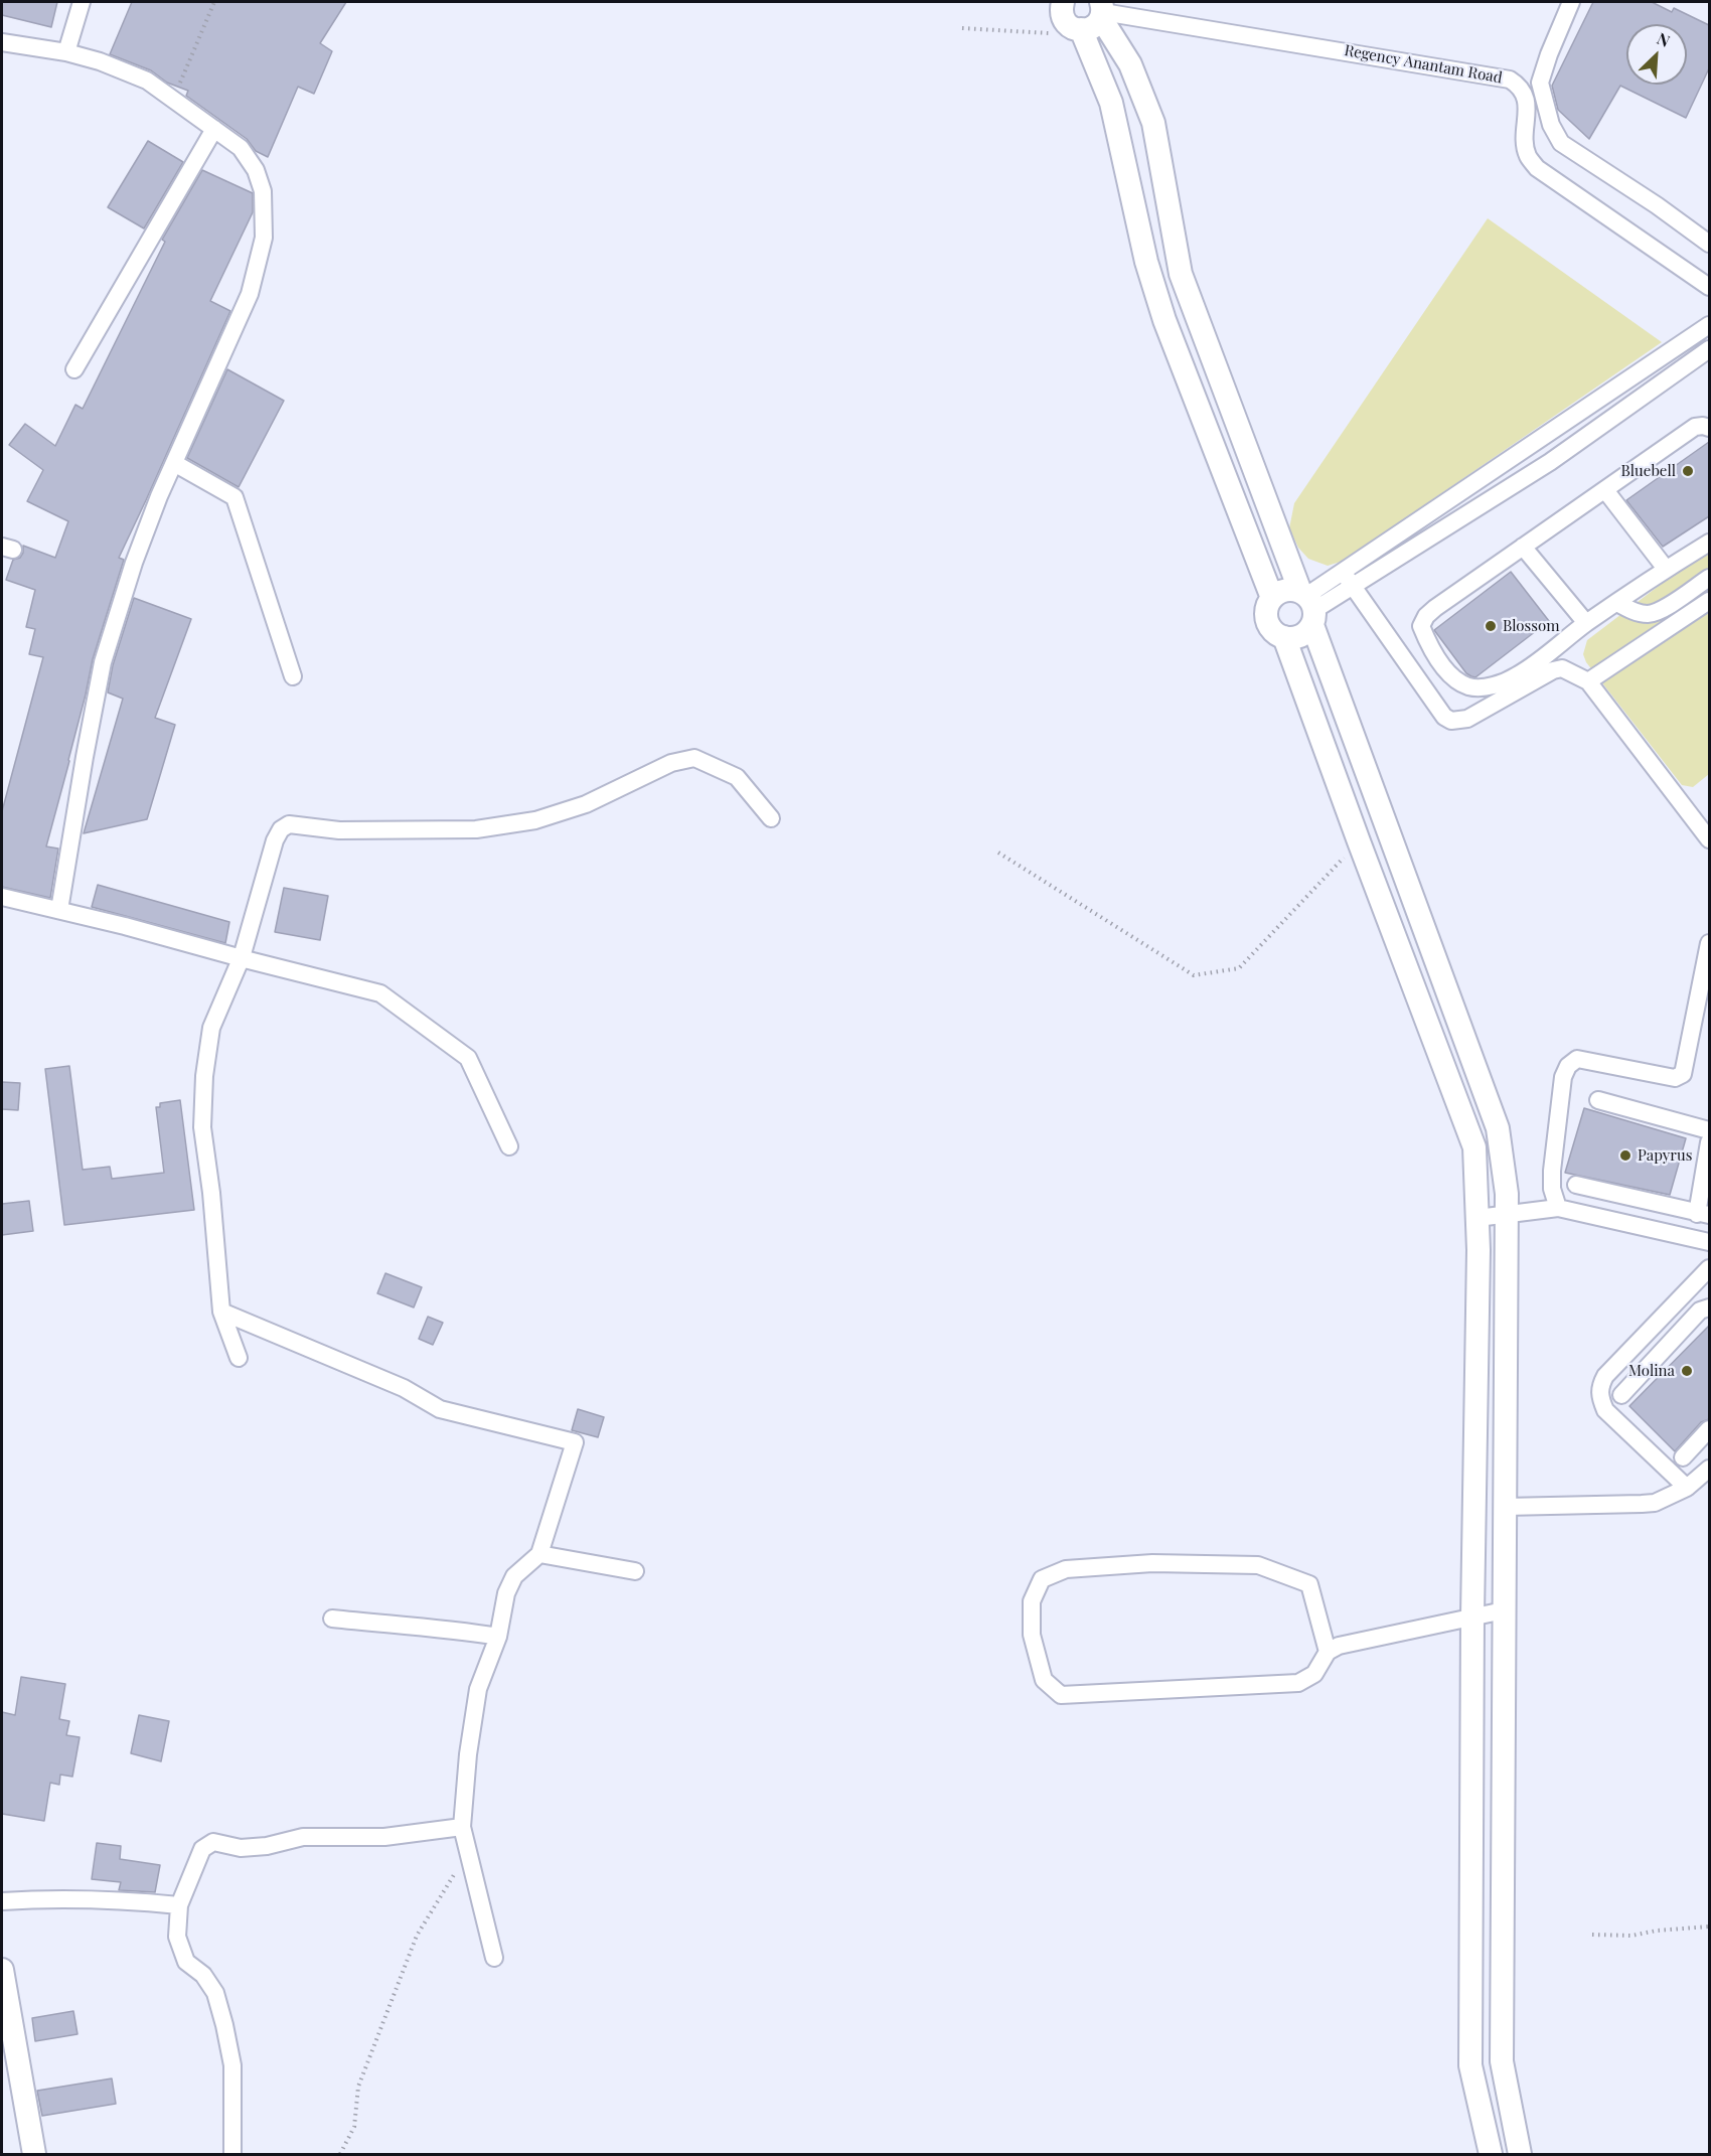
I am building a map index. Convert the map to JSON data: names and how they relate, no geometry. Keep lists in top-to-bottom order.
{
  "streets": {
    "street": ["Regency Anantam Road"]
  },
  "places": [
    "Bluebell",
    "Blossom",
    "Papyrus",
    "Molina"
  ],
  "north": "top right"
}
